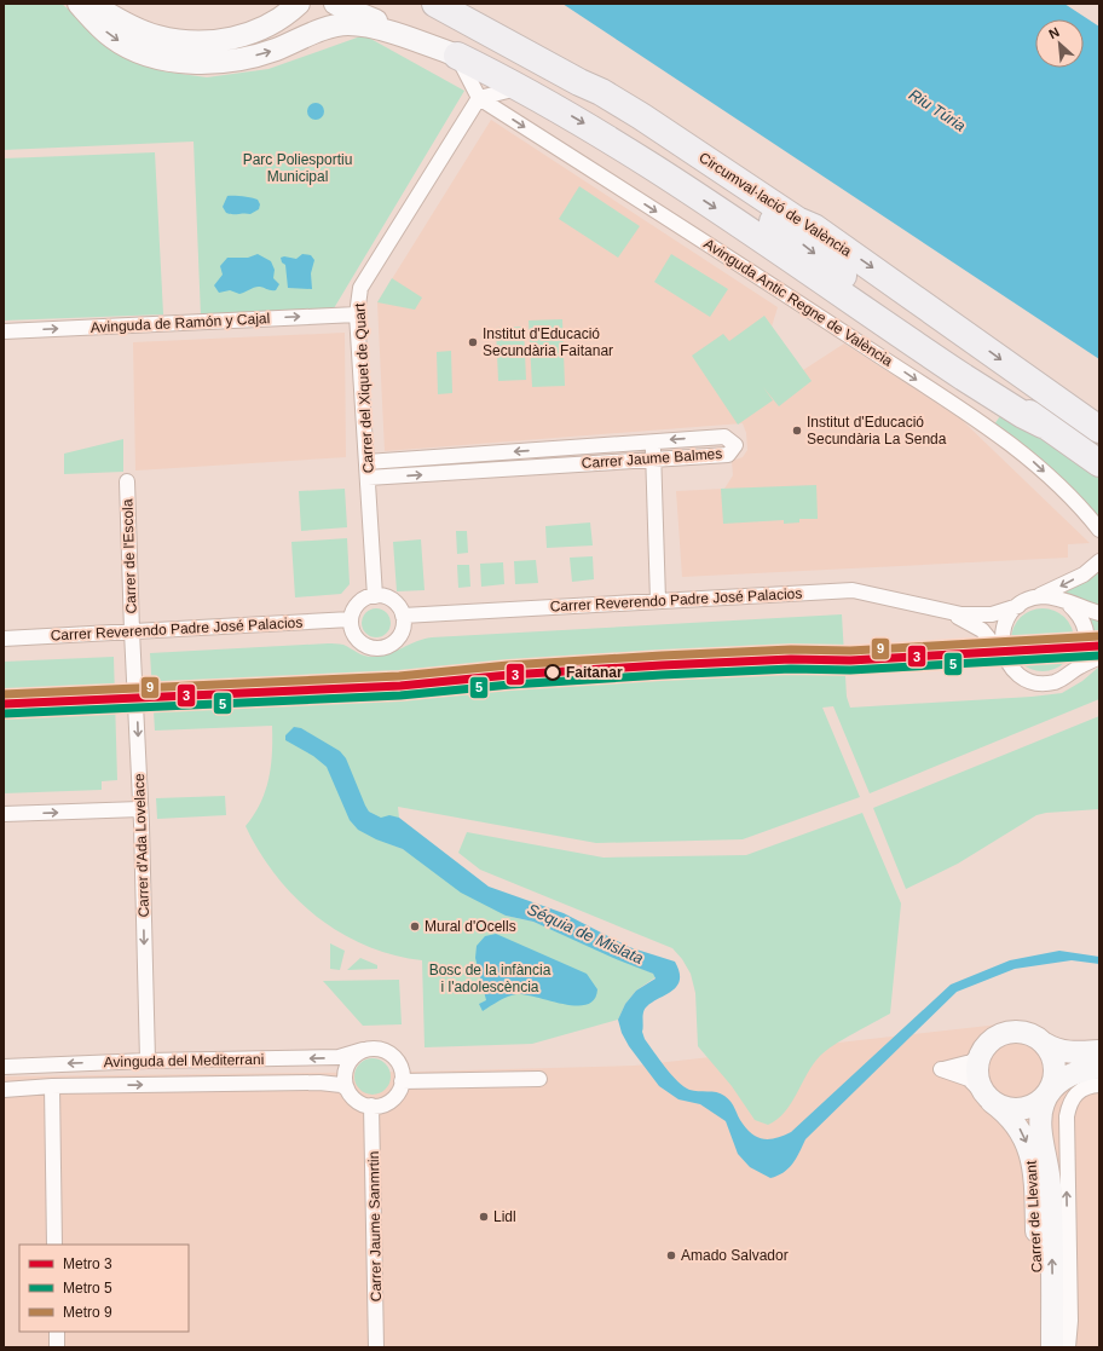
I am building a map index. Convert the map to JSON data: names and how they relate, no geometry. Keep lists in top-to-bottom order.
{
  "streets": {
    "highway": ["Circumval·lació de València"],
    "street": [
      "Avinguda Antic Regne de València",
      "Avinguda de Ramón y Cajal",
      "Carrer del Xiquet de Quart",
      "Carrer Jaume Balmes",
      "Carrer de l'Escola",
      "Carrer Reverendo Padre José Palacios",
      "Carrer d'Ada Lovelace",
      "Avinguda del Mediterrani",
      "Carrer de Llevant",
      "Carrer Jaume Sanmrtin"
    ]
  },
  "crossings": [
    ["Avinguda Antic Regne de València", "Carrer del Xiquet de Quart"],
    ["Avinguda de Ramón y Cajal", "Carrer del Xiquet de Quart"],
    ["Carrer del Xiquet de Quart", "Carrer Jaume Balmes"],
    ["Carrer del Xiquet de Quart", "Carrer Reverendo Padre José Palacios"],
    ["Carrer de l'Escola", "Carrer Reverendo Padre José Palacios"],
    ["Carrer de l'Escola", "Carrer d'Ada Lovelace"],
    ["Carrer Reverendo Padre José Palacios", "Carrer d'Ada Lovelace"],
    ["Carrer d'Ada Lovelace", "Avinguda del Mediterrani"],
    ["Avinguda del Mediterrani", "Carrer Jaume Sanmrtin"]
  ],
  "one_way": ["Avinguda Antic Regne de València", "Avinguda de Ramón y Cajal", "Carrer d'Ada Lovelace"],
  "water": ["Riu Túria", "Séquia de Mislata"],
  "parks": ["Parc Poliesportiu Municipal", "Bosc de la infància i l'adolescència"],
  "places": [
    "Institut d'Educació Secundària Faitanar",
    "Institut d'Educació Secundària La Senda",
    "Faitanar",
    "Mural d'Ocells",
    "Lidl",
    "Amado Salvador"
  ],
  "lines": ["metro line 9", "metro line 3", "metro line 5"],
  "legend": ["Metro 3", "Metro 5", "Metro 9"],
  "north": "top left"
}
